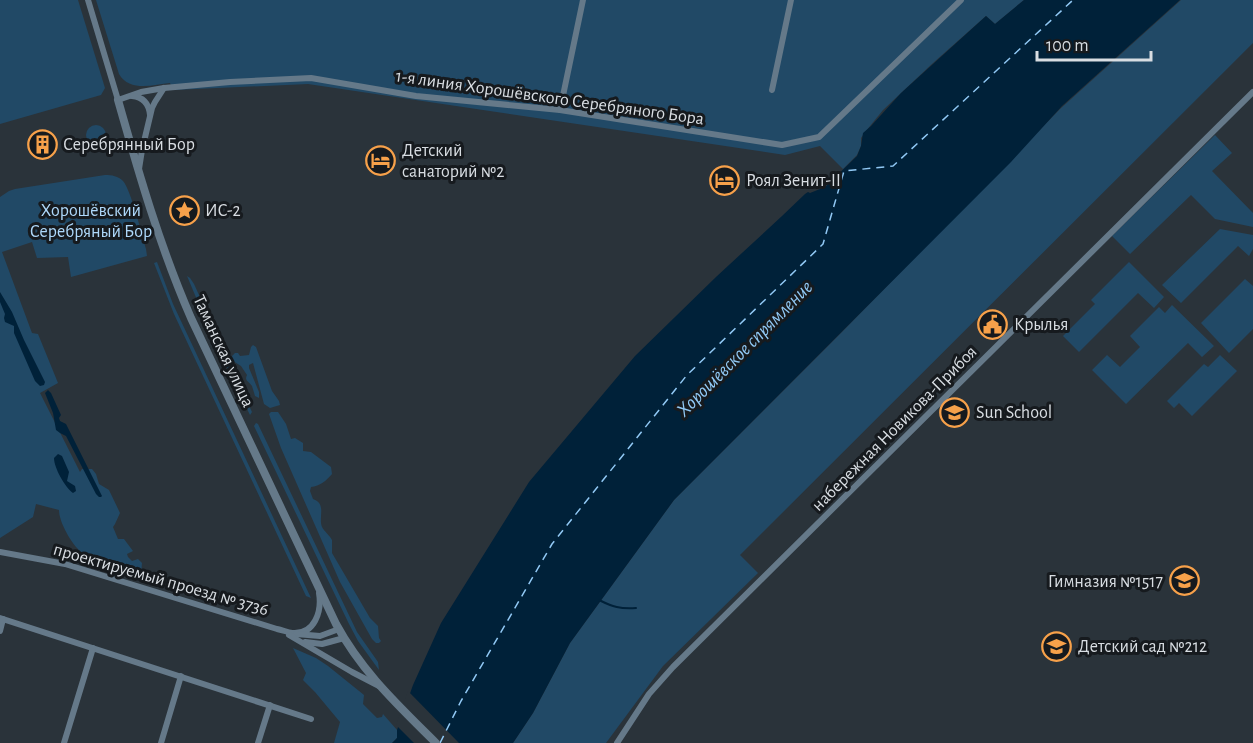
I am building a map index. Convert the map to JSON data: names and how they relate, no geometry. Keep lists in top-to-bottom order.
{
  "streets": {
    "street": [
      "1-я линия Хорошёвского Серебряного Бора",
      "Таманская улица",
      "набережная Новикова-Прибоя",
      "проектируемый проезд № 3736"
    ]
  },
  "crossings": [
    ["1-я линия Хорошёвского Серебряного Бора", "Таманская улица"]
  ],
  "water": ["Хорошёвское спрямление"],
  "parks": ["Хорошёвский Серебряный Бор"],
  "places": {
    "building": ["Серебрянный Бор"],
    "hotel": ["Детский санаторий №2", "Роял Зенит-II"],
    "place": ["ИС-2"],
    "public building": ["Крылья"],
    "school or university": ["Sun School", "Гимназия №1517", "Детский сад №212"]
  },
  "scale_bar": "100 m"
}
